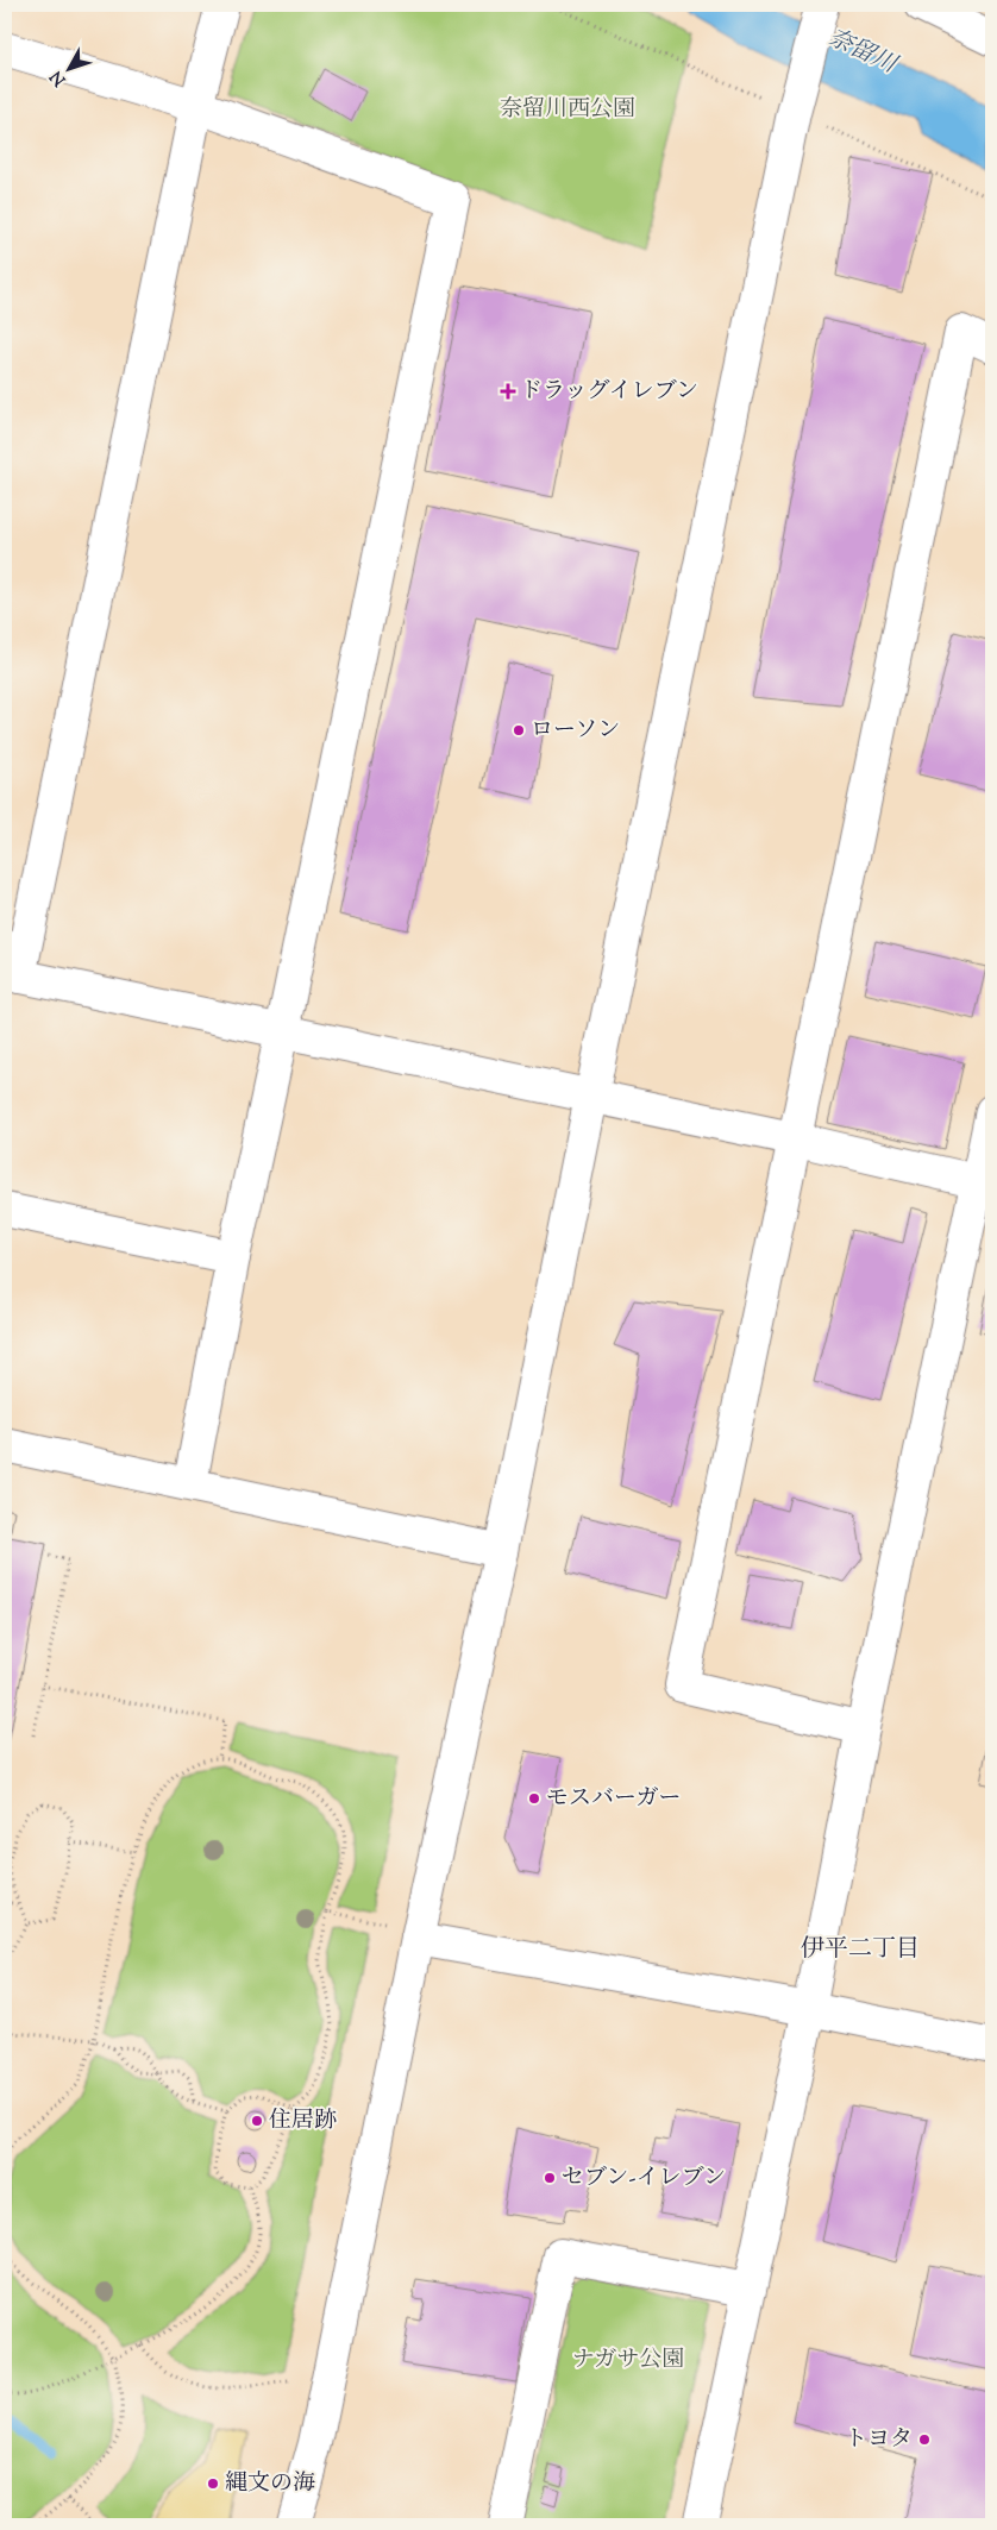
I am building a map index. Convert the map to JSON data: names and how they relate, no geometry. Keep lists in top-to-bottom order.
{
  "districts": ["伊平二丁目"],
  "water": ["奈留川"],
  "parks": ["奈留川西公園", "ナガサ公園"],
  "places": {
    "health": ["ドラッグイレブン"],
    "other": [
      "ローソン",
      "モスバーガー",
      "住居跡",
      "セブン-イレブン",
      "トヨタ",
      "縄文の海"
    ]
  },
  "north": "bottom left"
}
